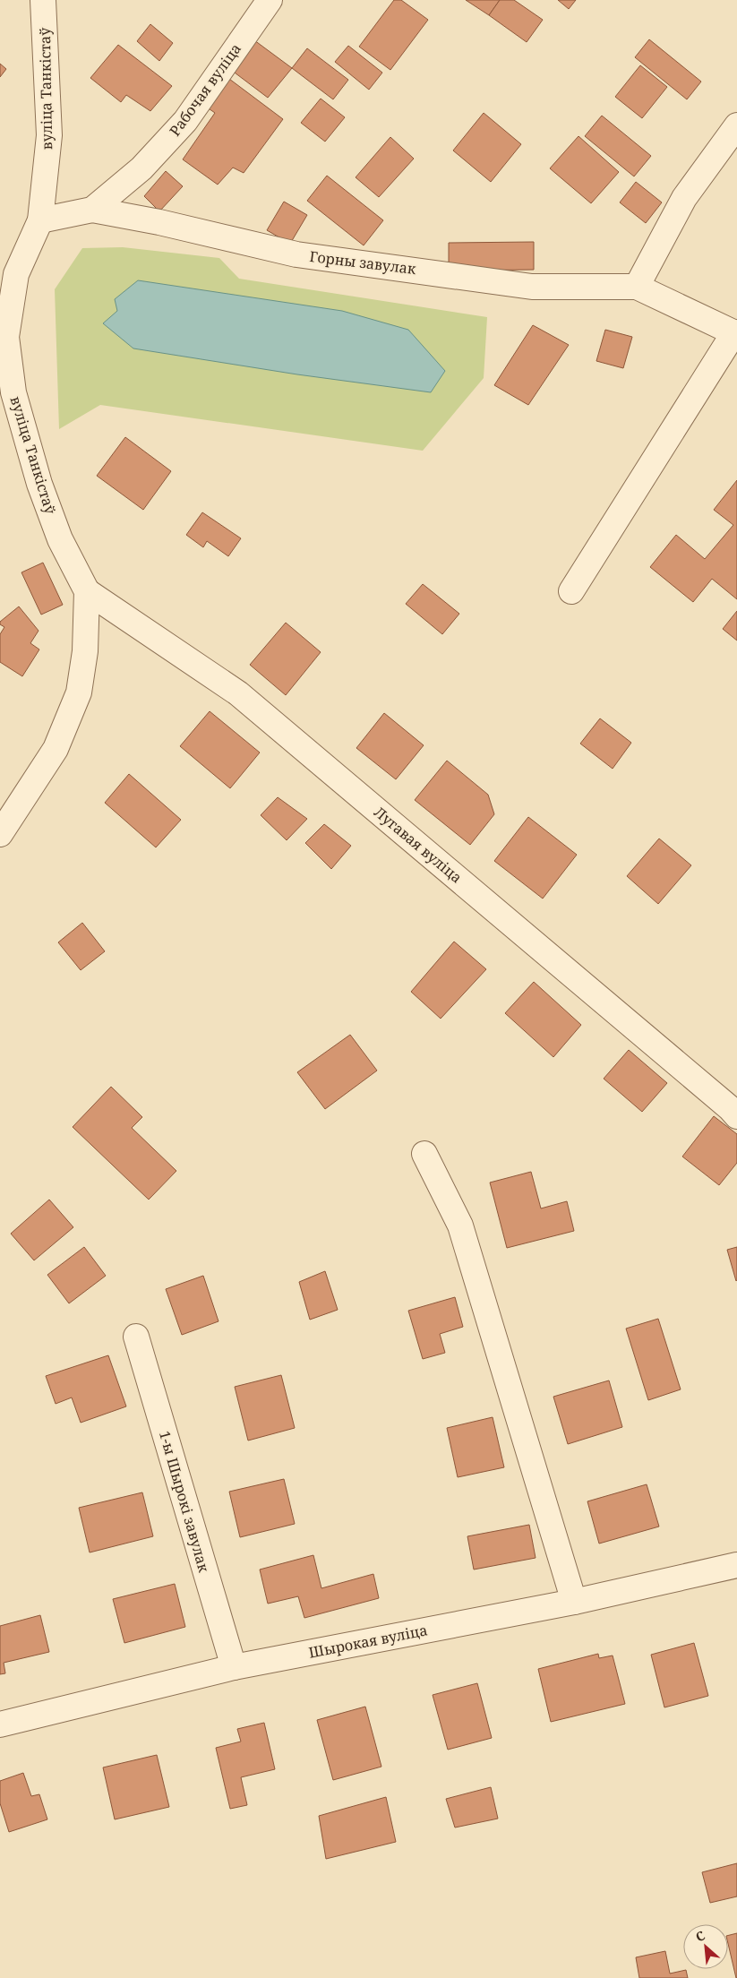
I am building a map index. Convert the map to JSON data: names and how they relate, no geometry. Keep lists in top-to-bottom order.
{
  "streets": {
    "street": [
      "вуліца Танкістаў",
      "Рабочая вуліца",
      "Горны завулак",
      "Лугавая вуліца",
      "1-ы Шырокі завулак",
      "Шырокая вуліца"
    ]
  },
  "crossings": [
    ["вуліца Танкістаў", "Рабочая вуліца"],
    ["вуліца Танкістаў", "Лугавая вуліца"],
    ["Рабочая вуліца", "Горны завулак"],
    ["1-ы Шырокі завулак", "Шырокая вуліца"]
  ],
  "north": "top left"
}
